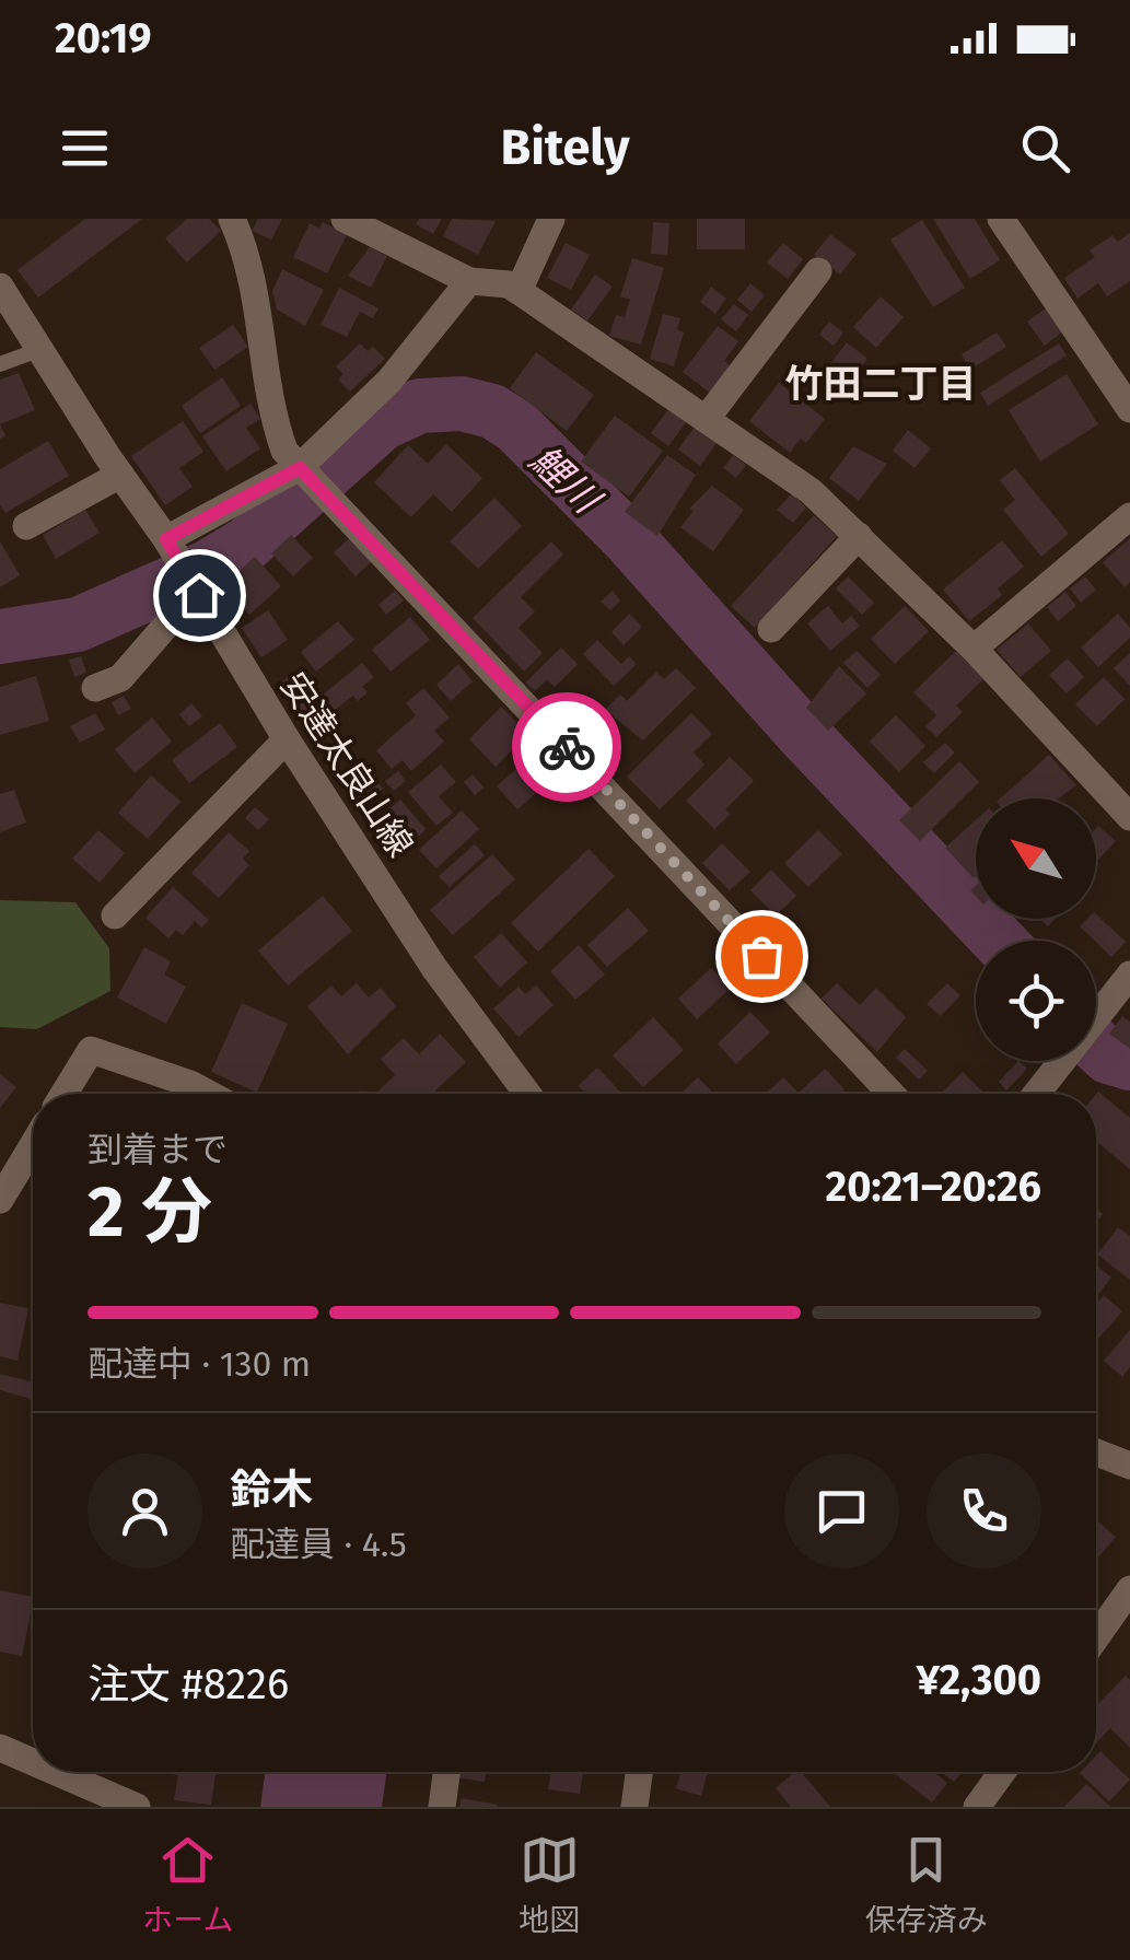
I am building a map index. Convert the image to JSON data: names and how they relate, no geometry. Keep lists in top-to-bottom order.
{
  "streets": {
    "street": ["安達太良山線"]
  },
  "districts": ["竹田二丁目"],
  "water": ["鯉川"],
  "north": "top left",
  "page": {
    "status": "20:19",
    "header": "Bitely",
    "heading": ["2 分", "到着まで", "20:21–20:26"],
    "panel": [
      "鈴木",
      "配達員 · 4.5",
      "注文 #8226",
      "¥2,300"
    ],
    "bar": "配達中 · 130 m",
    "tabs": ["ホーム", "地図", "保存済み"]
  }
}
